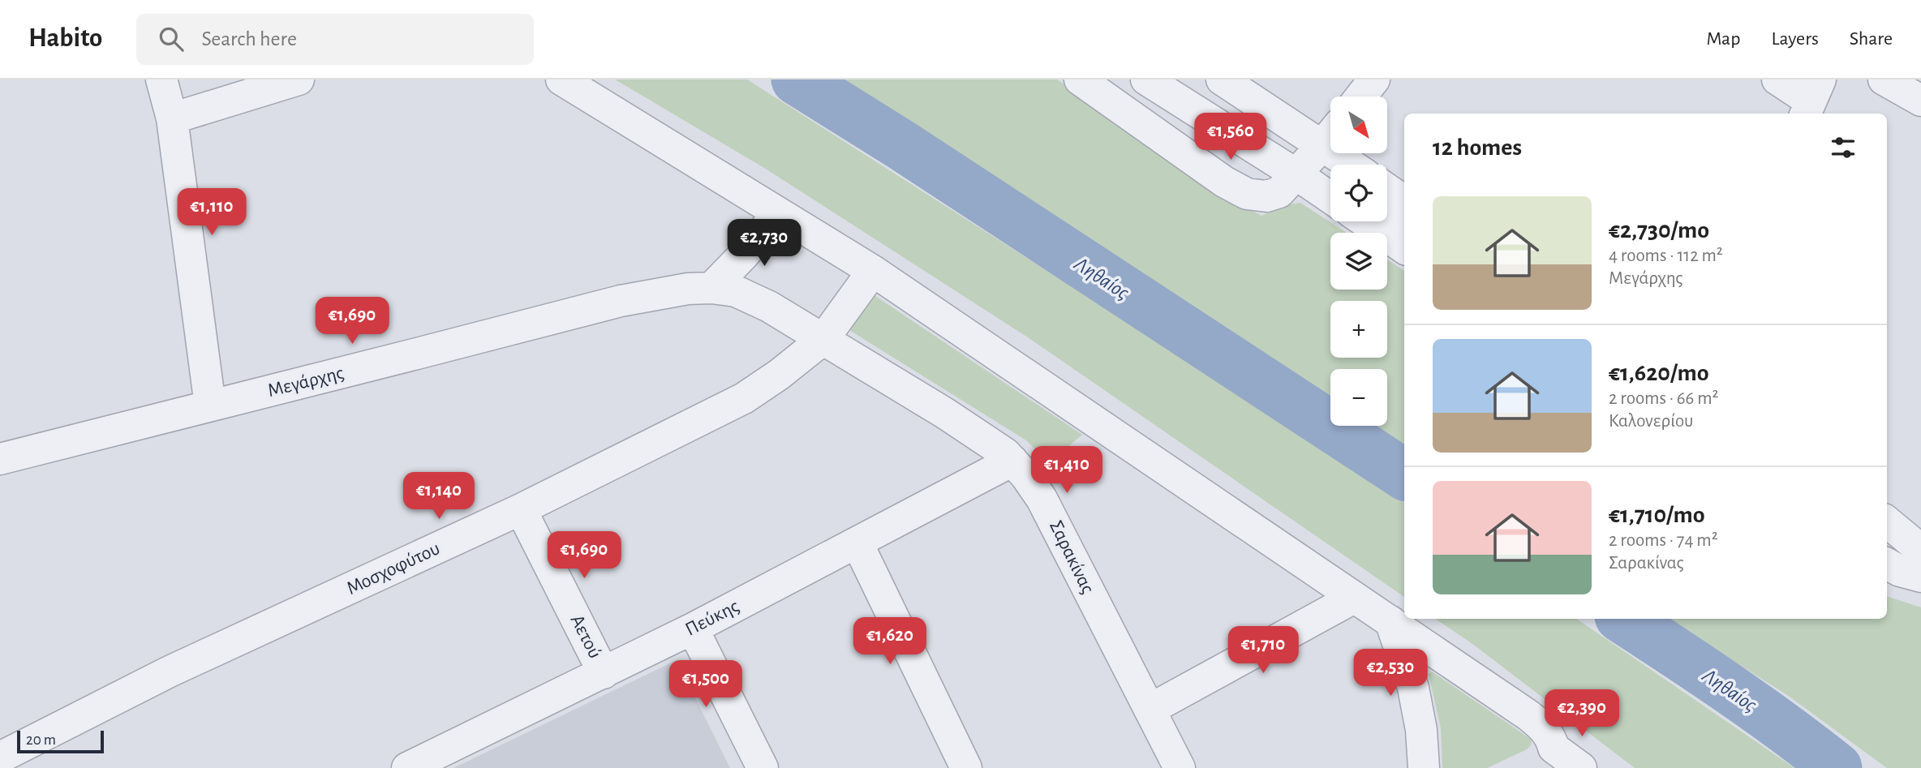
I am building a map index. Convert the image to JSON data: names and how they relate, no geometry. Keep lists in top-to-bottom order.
{
  "streets": {
    "street": [
      "Μεγάρχης",
      "Σαρακίνας",
      "Μοσχοφύτου",
      "Πεύκης",
      "Αετού"
    ]
  },
  "crossings": [
    ["Μεγάρχης", "Σαρακίνας"],
    ["Μεγάρχης", "Μοσχοφύτου"],
    ["Σαρακίνας", "Μοσχοφύτου"],
    ["Σαρακίνας", "Πεύκης"],
    ["Μοσχοφύτου", "Αετού"],
    ["Πεύκης", "Αετού"]
  ],
  "water": ["Ληθαίος"],
  "scale_bar": "20 m",
  "north": "bottom right",
  "page": {
    "header": "Habito",
    "search": "Search here",
    "nav": ["Map", "Layers", "Share"],
    "map_buttons": ["+", "−"],
    "price": [
      "€1,560",
      "€1,110",
      "€2,730",
      "€1,690",
      "€1,410",
      "€1,140",
      "€1,690",
      "€1,620",
      "€1,710",
      "€2,530",
      "€1,500",
      "€2,390"
    ],
    "heading": "12 homes",
    "list": [
      {
        "name": "€2,730/mo",
        "note": "4 rooms · 112 m² · Μεγάρχης"
      },
      {
        "name": "€1,620/mo",
        "note": "2 rooms · 66 m² · Καλονερίου"
      },
      {
        "name": "€1,710/mo",
        "note": "2 rooms · 74 m² · Σαρακίνας"
      }
    ],
    "scale": "20 m"
  }
}
